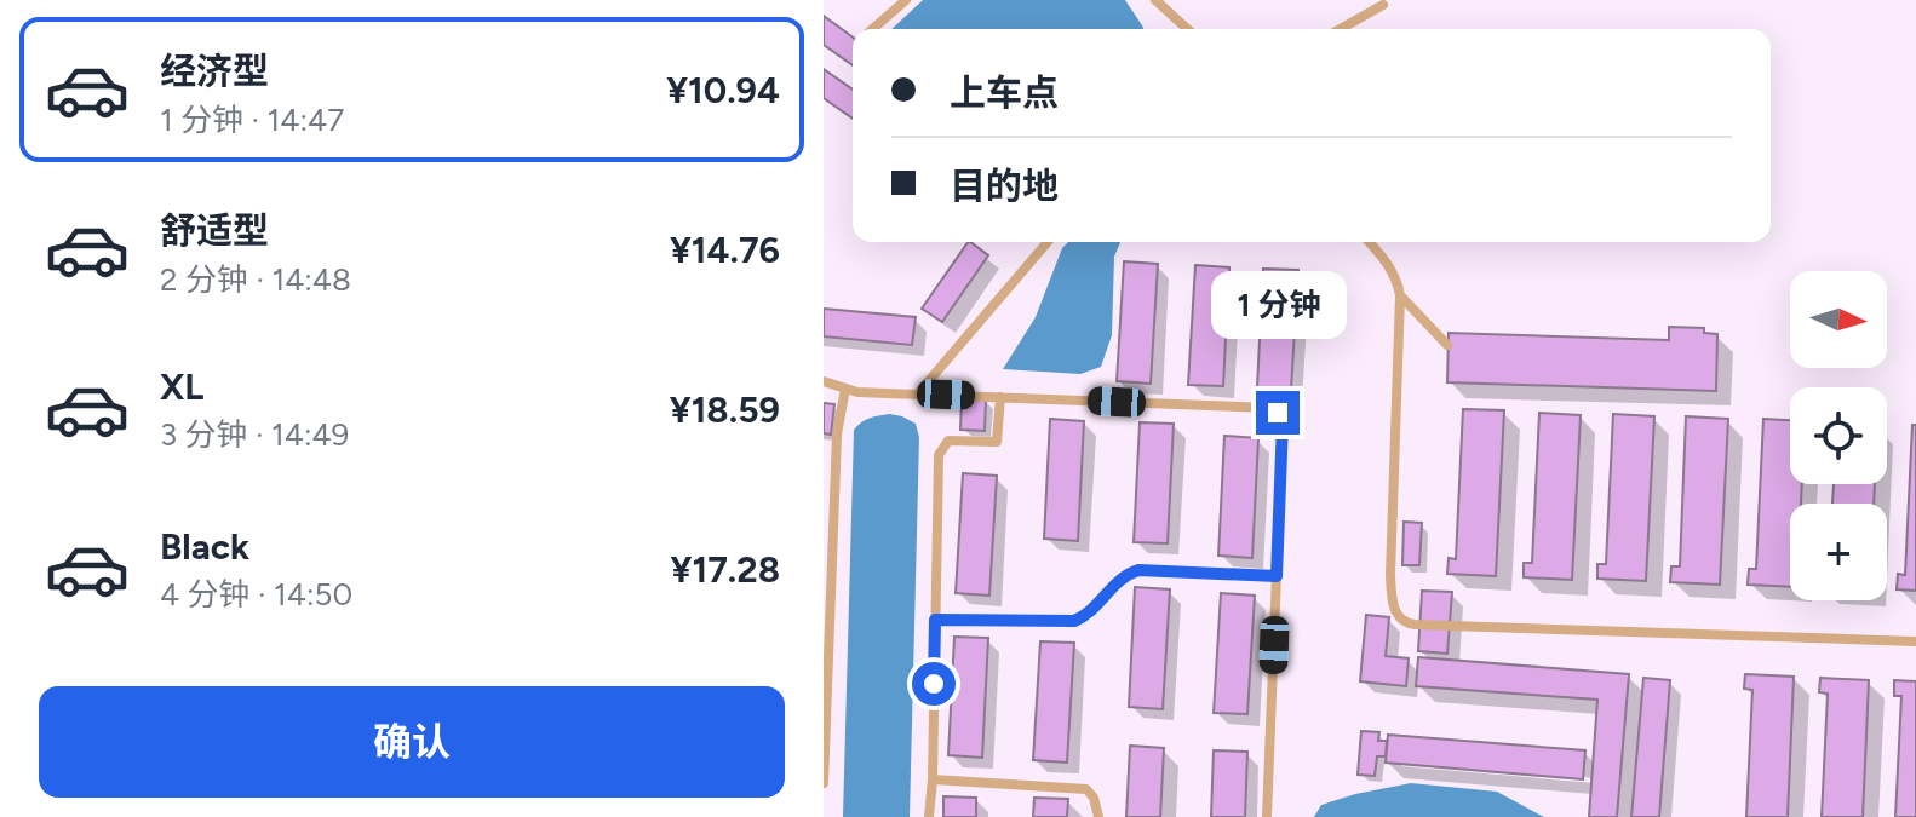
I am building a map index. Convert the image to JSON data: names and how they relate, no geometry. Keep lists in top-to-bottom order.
{
  "north": "right",
  "page": {
    "list": [
      {
        "name": "经济型",
        "note": "1 分钟 · 14:47",
        "value": "¥10.94"
      },
      {
        "name": "舒适型",
        "note": "2 分钟 · 14:48",
        "value": "¥14.76"
      },
      {
        "name": "XL",
        "note": "3 分钟 · 14:49",
        "value": "¥18.59"
      },
      {
        "name": "Black",
        "note": "4 分钟 · 14:50",
        "value": "¥17.28"
      }
    ],
    "banner": ["上车点", "目的地"],
    "map_buttons": "+",
    "bubble": "1 分钟",
    "buttons": "确认"
  }
}
